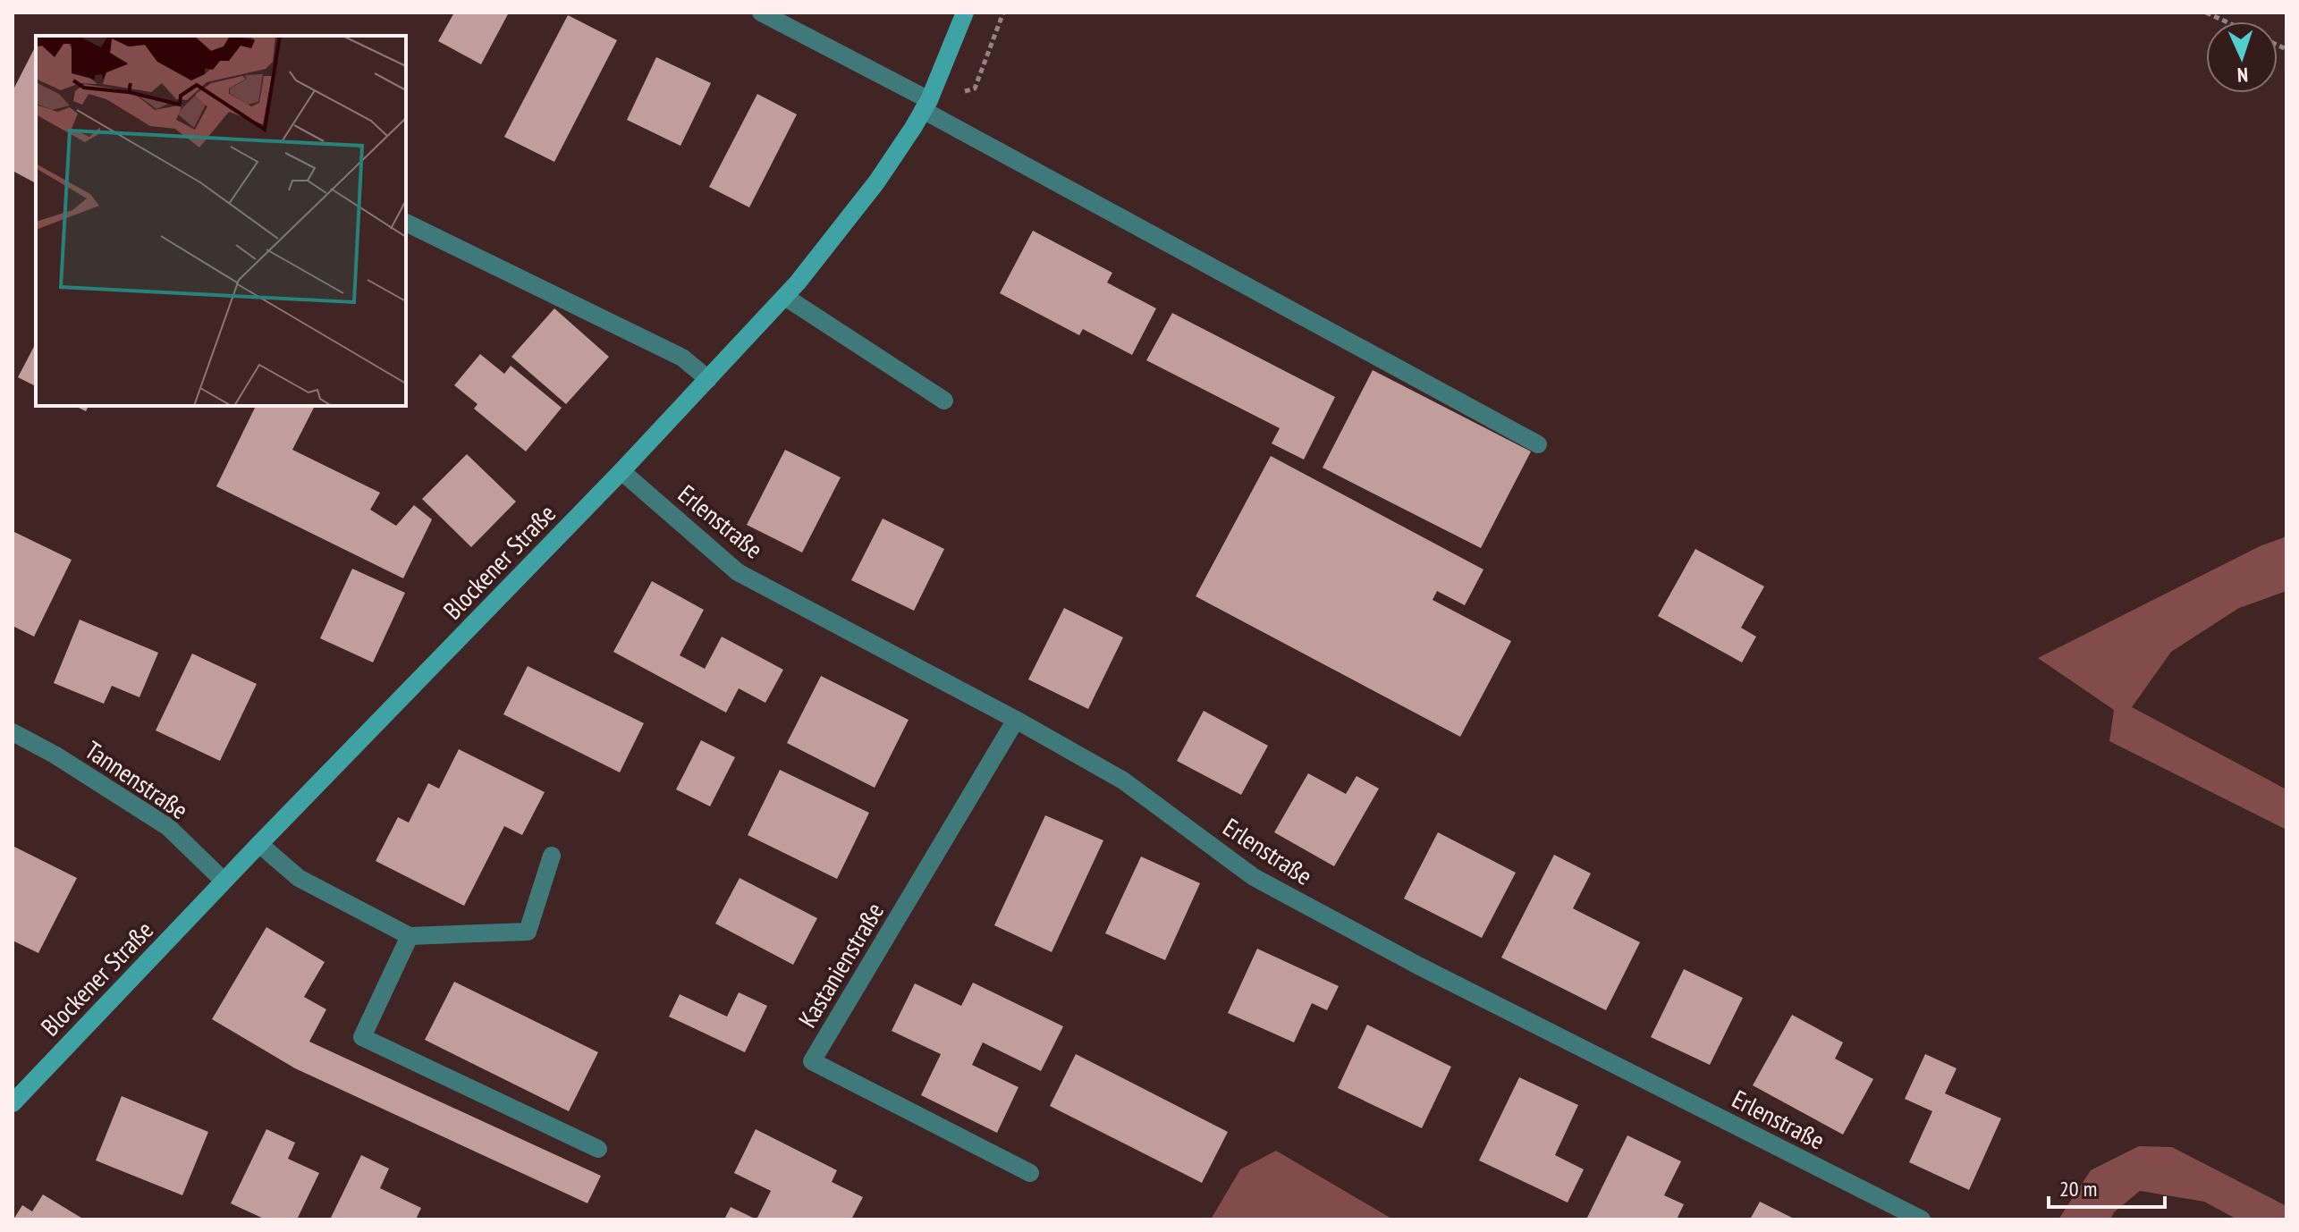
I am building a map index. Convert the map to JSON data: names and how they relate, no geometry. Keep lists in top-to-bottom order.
{
  "streets": {
    "street": [
      "Erlenstraße",
      "Blockener Straße",
      "Tannenstraße",
      "Kastanienstraße"
    ]
  },
  "crossings": [
    ["Erlenstraße", "Blockener Straße"],
    ["Erlenstraße", "Kastanienstraße"],
    ["Blockener Straße", "Tannenstraße"]
  ],
  "scale_bar": "20 m",
  "north": "bottom"
}
